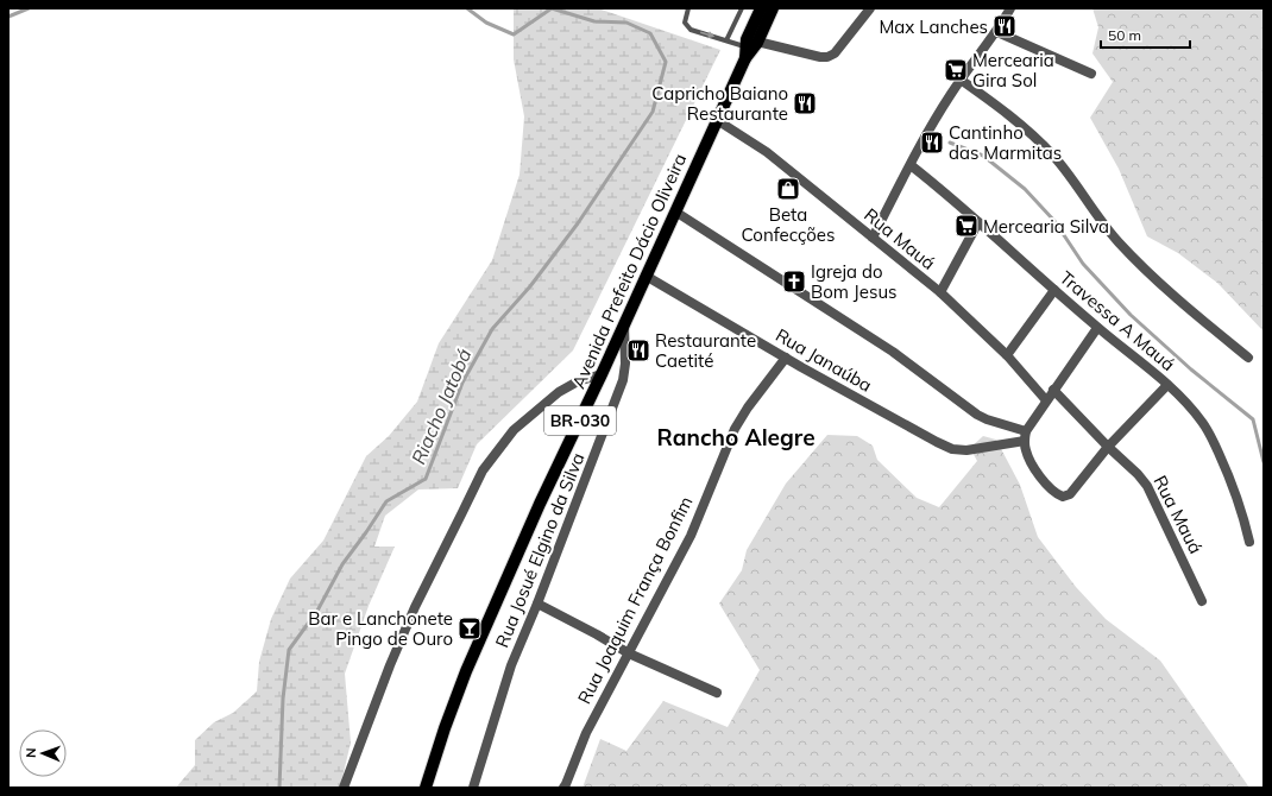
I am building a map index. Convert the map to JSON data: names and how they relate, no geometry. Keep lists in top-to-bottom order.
{
  "streets": {
    "main road": ["Avenida Prefeito Dácio Oliveira", "BR-030"],
    "street": [
      "Rua Mauá",
      "Travessa A Mauá",
      "Rua Janaúba",
      "Rua Josué Elgino da Silva",
      "Rua Joaquim França Bonfim"
    ]
  },
  "crossings": [
    ["Rua Mauá", "Avenida Prefeito Dácio Oliveira"],
    ["Avenida Prefeito Dácio Oliveira", "Rua Janaúba"],
    ["Avenida Prefeito Dácio Oliveira", "Rua Josué Elgino da Silva"],
    ["Rua Janaúba", "Rua Joaquim França Bonfim"]
  ],
  "districts": ["Rancho Alegre"],
  "water": ["Riacho Jatobá"],
  "places": {
    "restaurant": [
      "Max Lanches",
      "Capricho Baiano Restaurante",
      "Cantinho das Marmitas",
      "Restaurante Caetité"
    ],
    "supermarket": ["Mercearia Gira Sol", "Mercearia Silva"],
    "shop": ["Beta Confecções"],
    "church": ["Igreja do Bom Jesus"],
    "bar": ["Bar e Lanchonete Pingo de Ouro"]
  },
  "scale_bar": "50 m",
  "north": "left"
}
